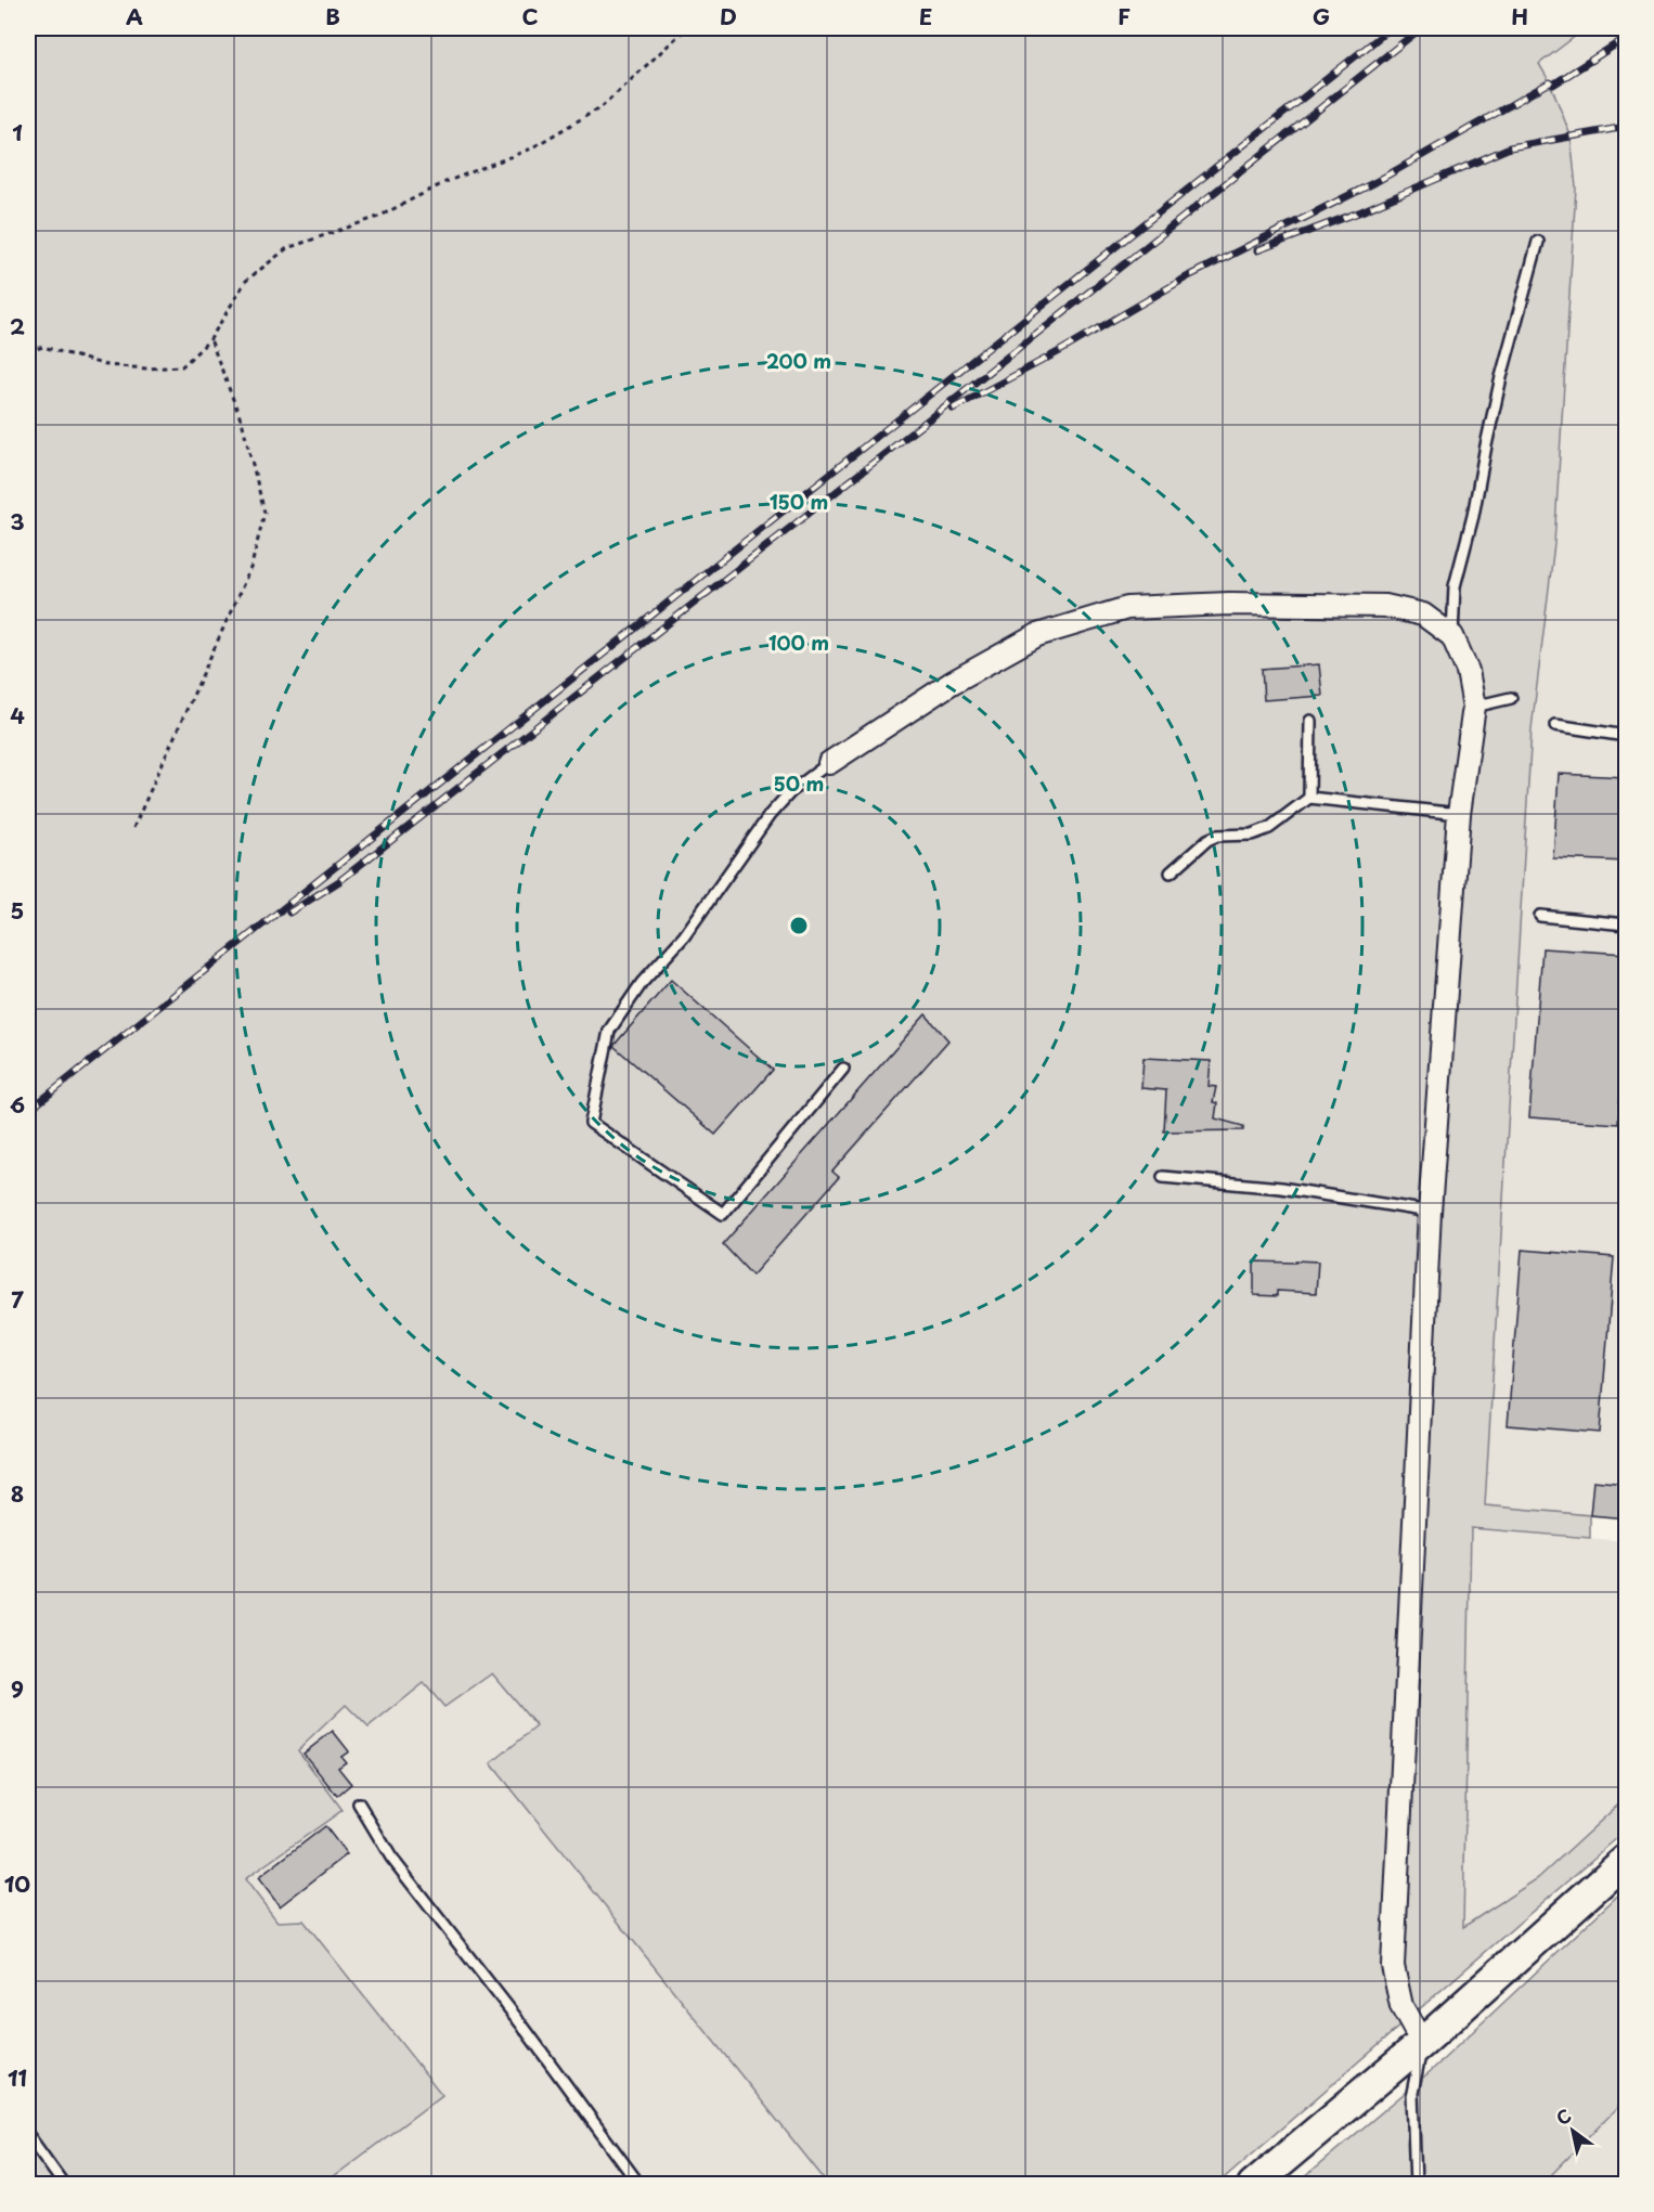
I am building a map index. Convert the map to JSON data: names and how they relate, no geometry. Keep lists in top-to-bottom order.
{
  "north": "top left",
  "grid": {
    "columns": [
      "A",
      "B",
      "C",
      "D",
      "E",
      "F",
      "G",
      "H"
    ],
    "rows": [
      "1",
      "2",
      "3",
      "4",
      "5",
      "6",
      "7",
      "8",
      "9",
      "10",
      "11"
    ]
  },
  "rings": [
    "200 m",
    "150 m",
    "100 m",
    "50 m"
  ]
}
